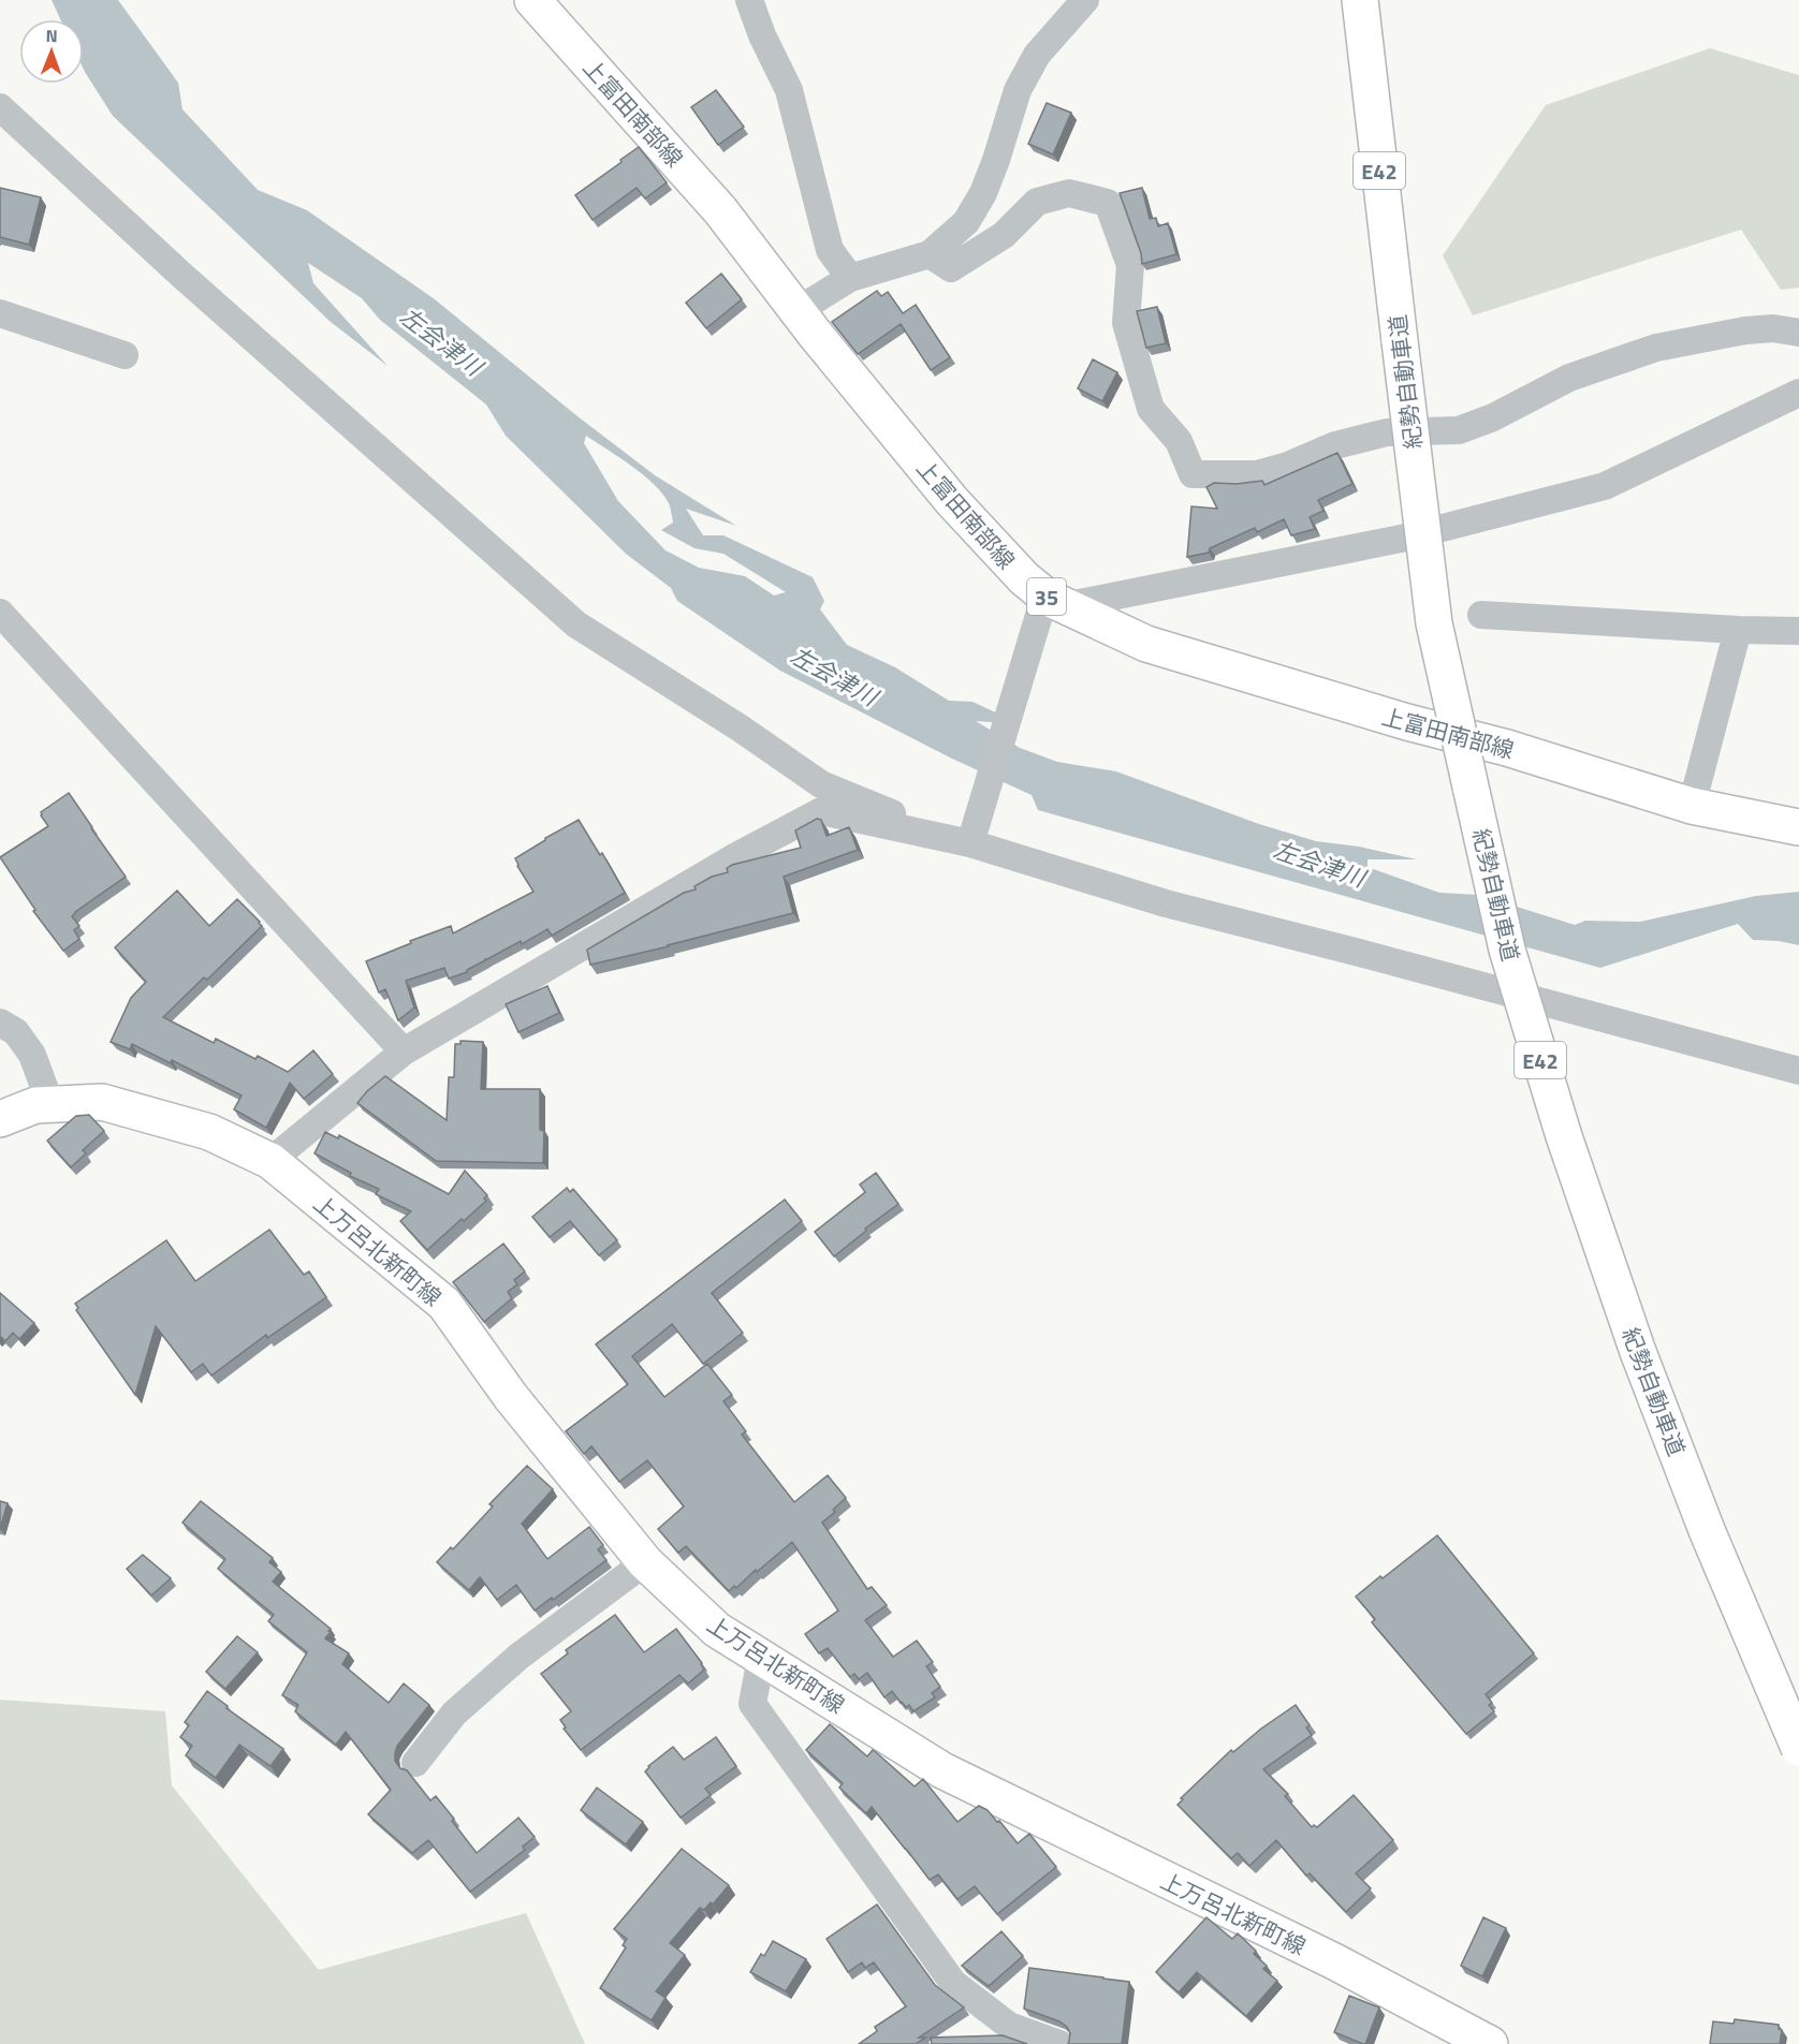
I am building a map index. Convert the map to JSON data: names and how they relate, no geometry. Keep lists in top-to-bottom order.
{
  "streets": {
    "main road": [
      "上富田南部線",
      "E42",
      "紀勢自動車道",
      "35",
      "上万呂北新町線"
    ]
  },
  "water": ["左会津川"],
  "north": "top"
}
